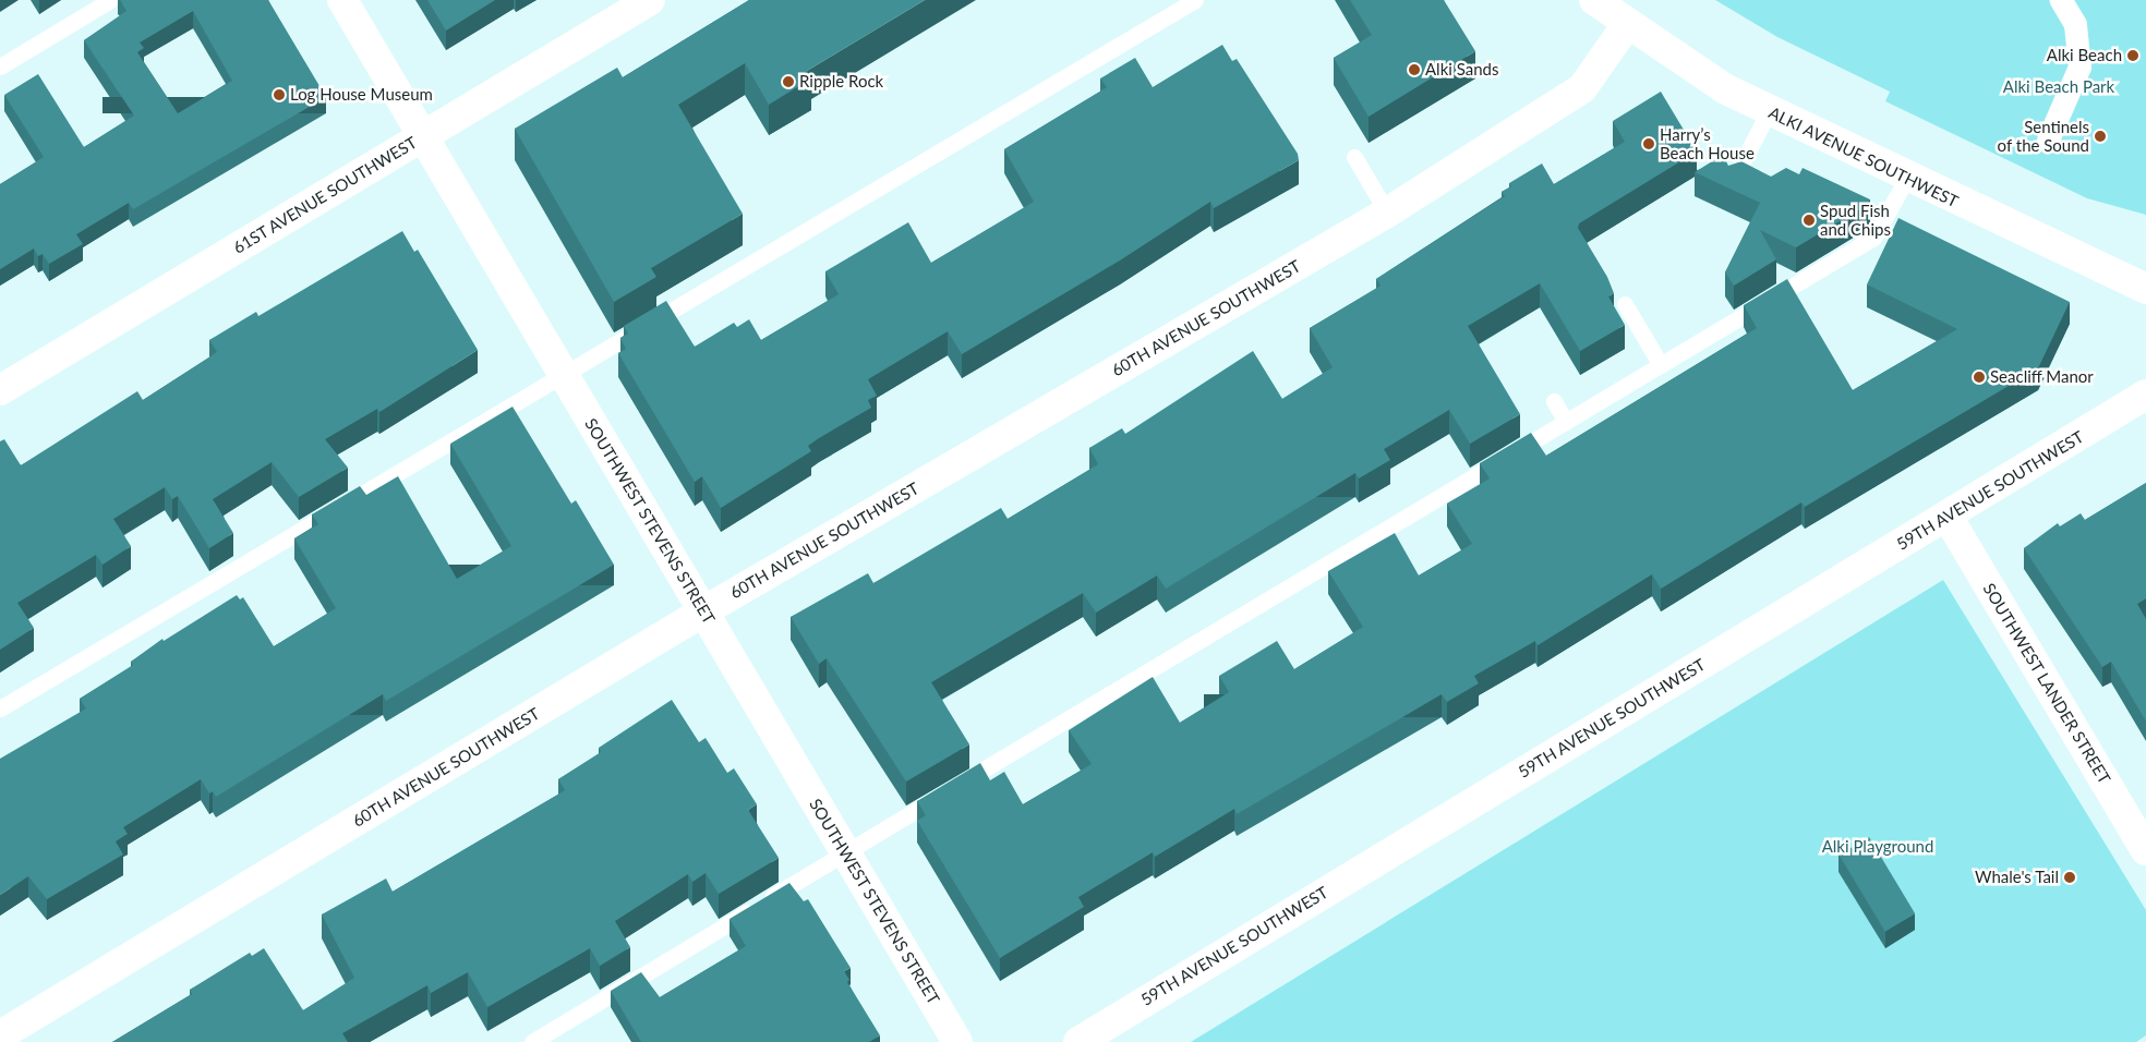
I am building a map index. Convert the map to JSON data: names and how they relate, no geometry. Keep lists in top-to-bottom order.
{
  "streets": {
    "street": [
      "ALKI AVENUE SOUTHWEST",
      "61ST AVENUE SOUTHWEST",
      "60TH AVENUE SOUTHWEST",
      "59TH AVENUE SOUTHWEST",
      "SOUTHWEST STEVENS STREET",
      "SOUTHWEST LANDER STREET"
    ]
  },
  "crossings": [
    ["ALKI AVENUE SOUTHWEST", "60TH AVENUE SOUTHWEST"],
    ["61ST AVENUE SOUTHWEST", "SOUTHWEST STEVENS STREET"],
    ["60TH AVENUE SOUTHWEST", "SOUTHWEST STEVENS STREET"],
    ["59TH AVENUE SOUTHWEST", "SOUTHWEST LANDER STREET"]
  ],
  "parks": ["Alki Beach Park", "Alki Playground"],
  "places": [
    "Alki Beach",
    "Alki Sands",
    "Ripple Rock",
    "Log House Museum",
    "Sentinels of the Sound",
    "Harry’s Beach House",
    "Spud Fish and Chips",
    "Seacliff Manor",
    "Whale's Tail"
  ]
}
